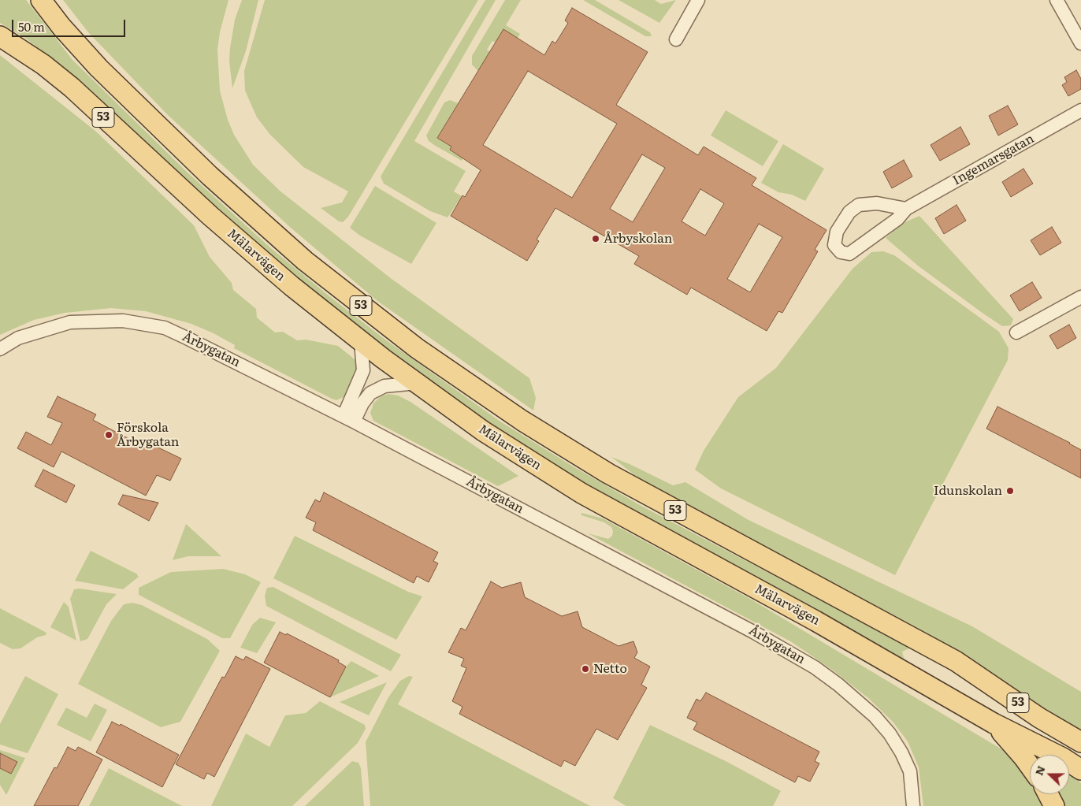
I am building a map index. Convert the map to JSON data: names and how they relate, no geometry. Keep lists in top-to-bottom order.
{
  "streets": {
    "main road": ["53", "Mälarvägen"],
    "street": ["Ingemarsgatan", "Årbygatan"]
  },
  "crossings": [
    ["53", "Mälarvägen"]
  ],
  "places": [
    "Årbyskolan",
    "Förskola Årbygatan",
    "Idunskolan",
    "Netto"
  ],
  "scale_bar": "50 m",
  "north": "left"
}
